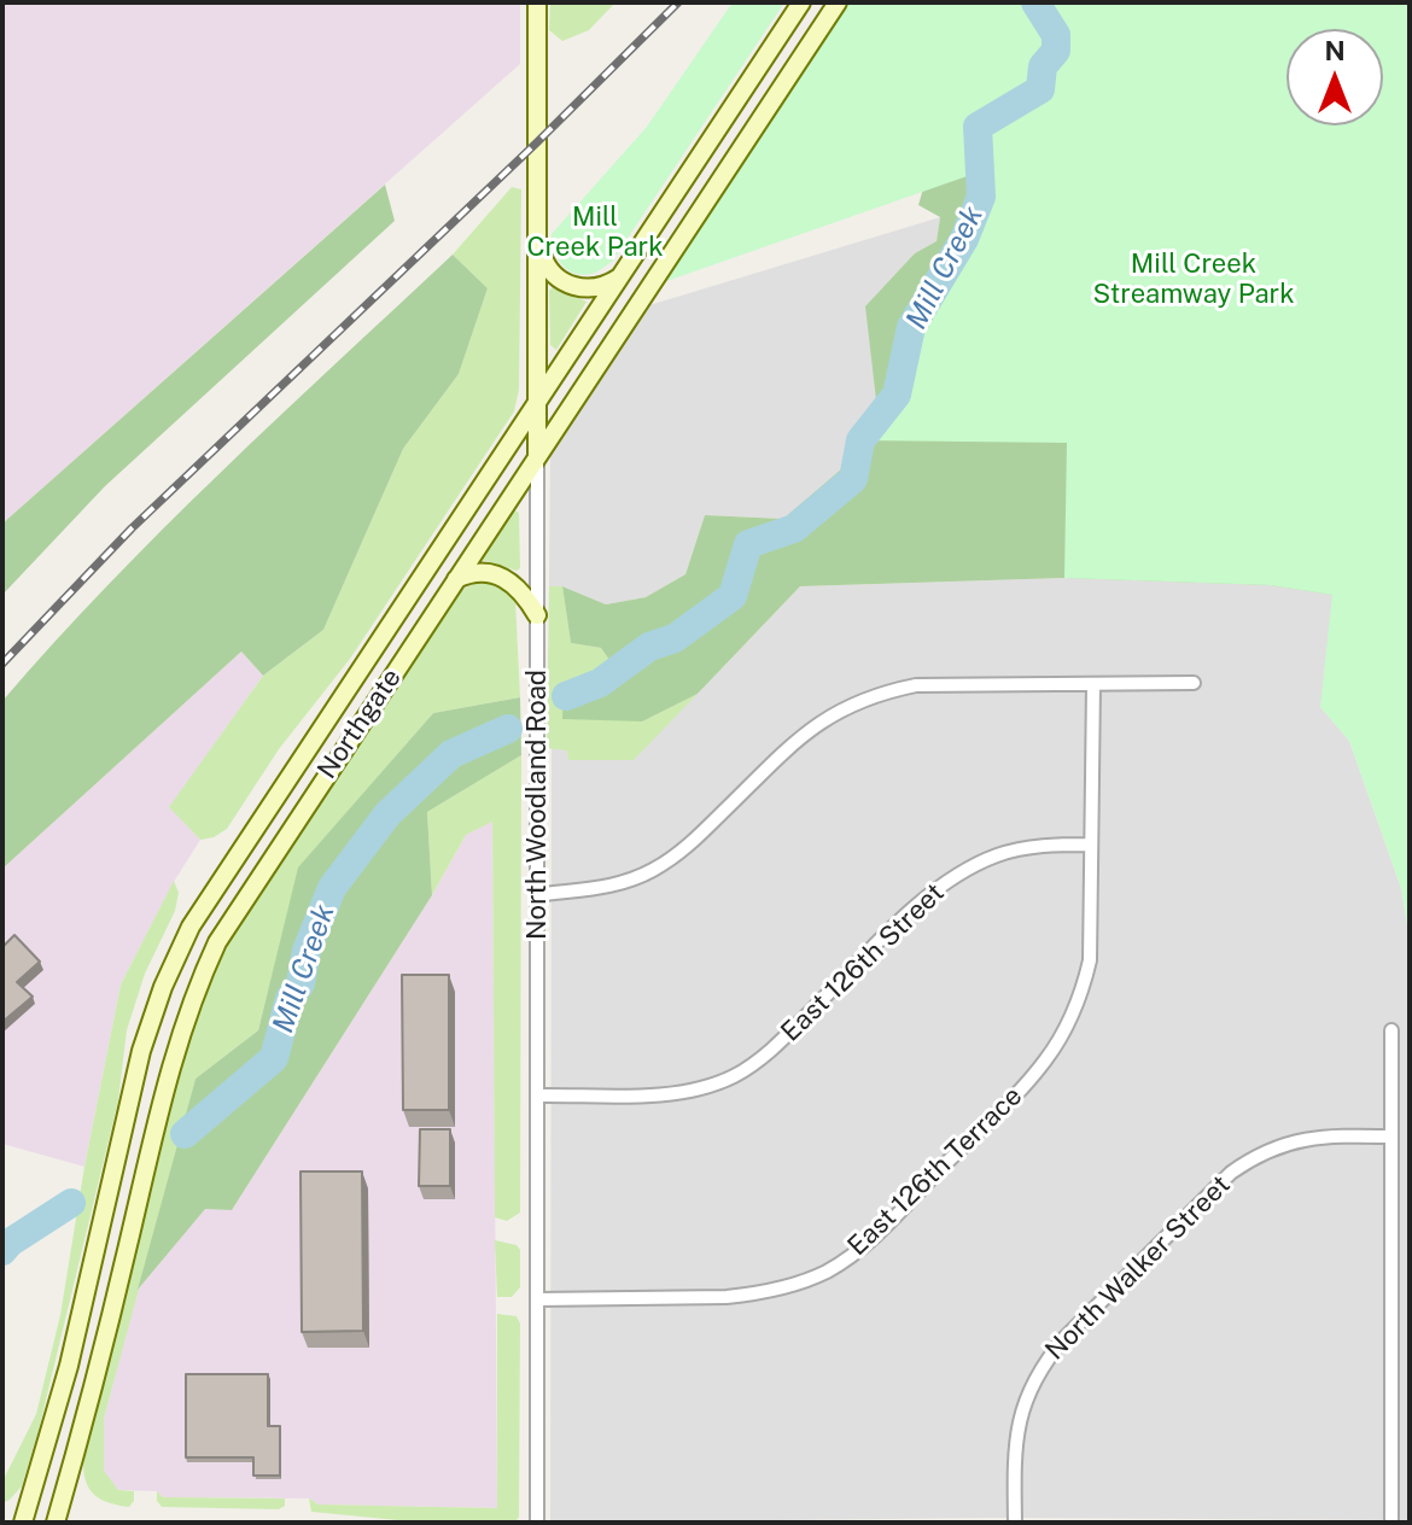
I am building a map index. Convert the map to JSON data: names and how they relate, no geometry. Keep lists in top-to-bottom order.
{
  "streets": {
    "main road": ["Northgate", "North Woodland Road"],
    "street": ["East 126th Street", "East 126th Terrace", "North Walker Street"]
  },
  "crossings": [
    ["Northgate", "North Woodland Road"],
    ["North Woodland Road", "East 126th Street"],
    ["North Woodland Road", "East 126th Terrace"],
    ["East 126th Street", "East 126th Terrace"]
  ],
  "water": ["Mill Creek"],
  "parks": ["Mill Creek Park", "Mill Creek Streamway Park"],
  "north": "top"
}
